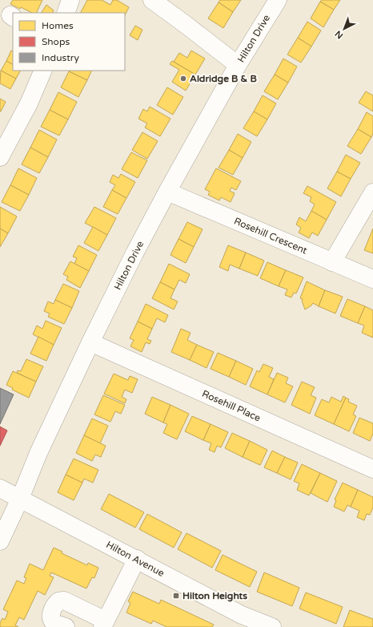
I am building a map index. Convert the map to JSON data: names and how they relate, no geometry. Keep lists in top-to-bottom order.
{
  "streets": {
    "street": [
      "Hilton Drive",
      "Rosehill Crescent",
      "Rosehill Place",
      "Hilton Avenue"
    ]
  },
  "crossings": [
    ["Hilton Drive", "Rosehill Crescent"],
    ["Hilton Drive", "Rosehill Place"],
    ["Hilton Drive", "Hilton Avenue"]
  ],
  "places": {
    "other": ["Aldridge B & B"],
    "transit": ["Hilton Heights"]
  },
  "legend": ["Homes", "Shops", "Industry"],
  "north": "bottom left"
}
